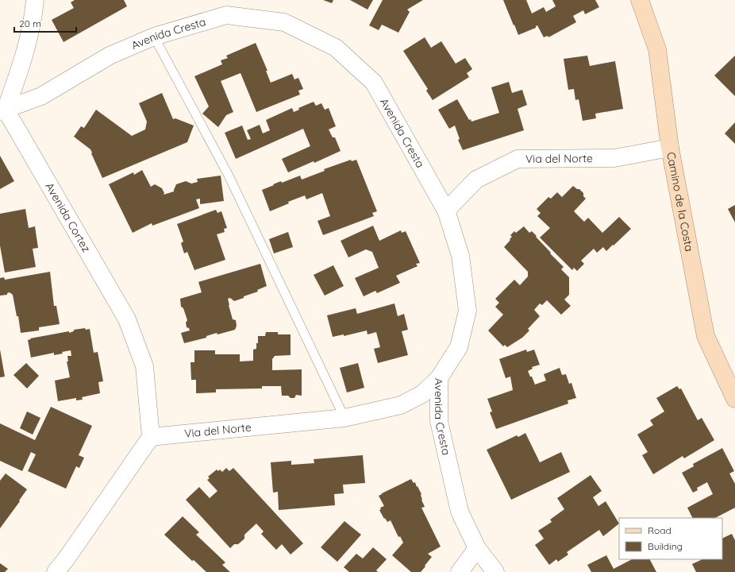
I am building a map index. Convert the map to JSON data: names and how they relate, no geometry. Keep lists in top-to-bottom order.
{
  "streets": {
    "street": [
      "Avenida Cresta",
      "Via del Norte",
      "Camino de la Costa",
      "Avenida Cortez"
    ]
  },
  "crossings": [
    ["Avenida Cresta", "Via del Norte"],
    ["Avenida Cresta", "Avenida Cortez"],
    ["Via del Norte", "Camino de la Costa"],
    ["Via del Norte", "Avenida Cortez"]
  ],
  "legend": ["Road", "Building"],
  "scale_bar": "20 m"
}
